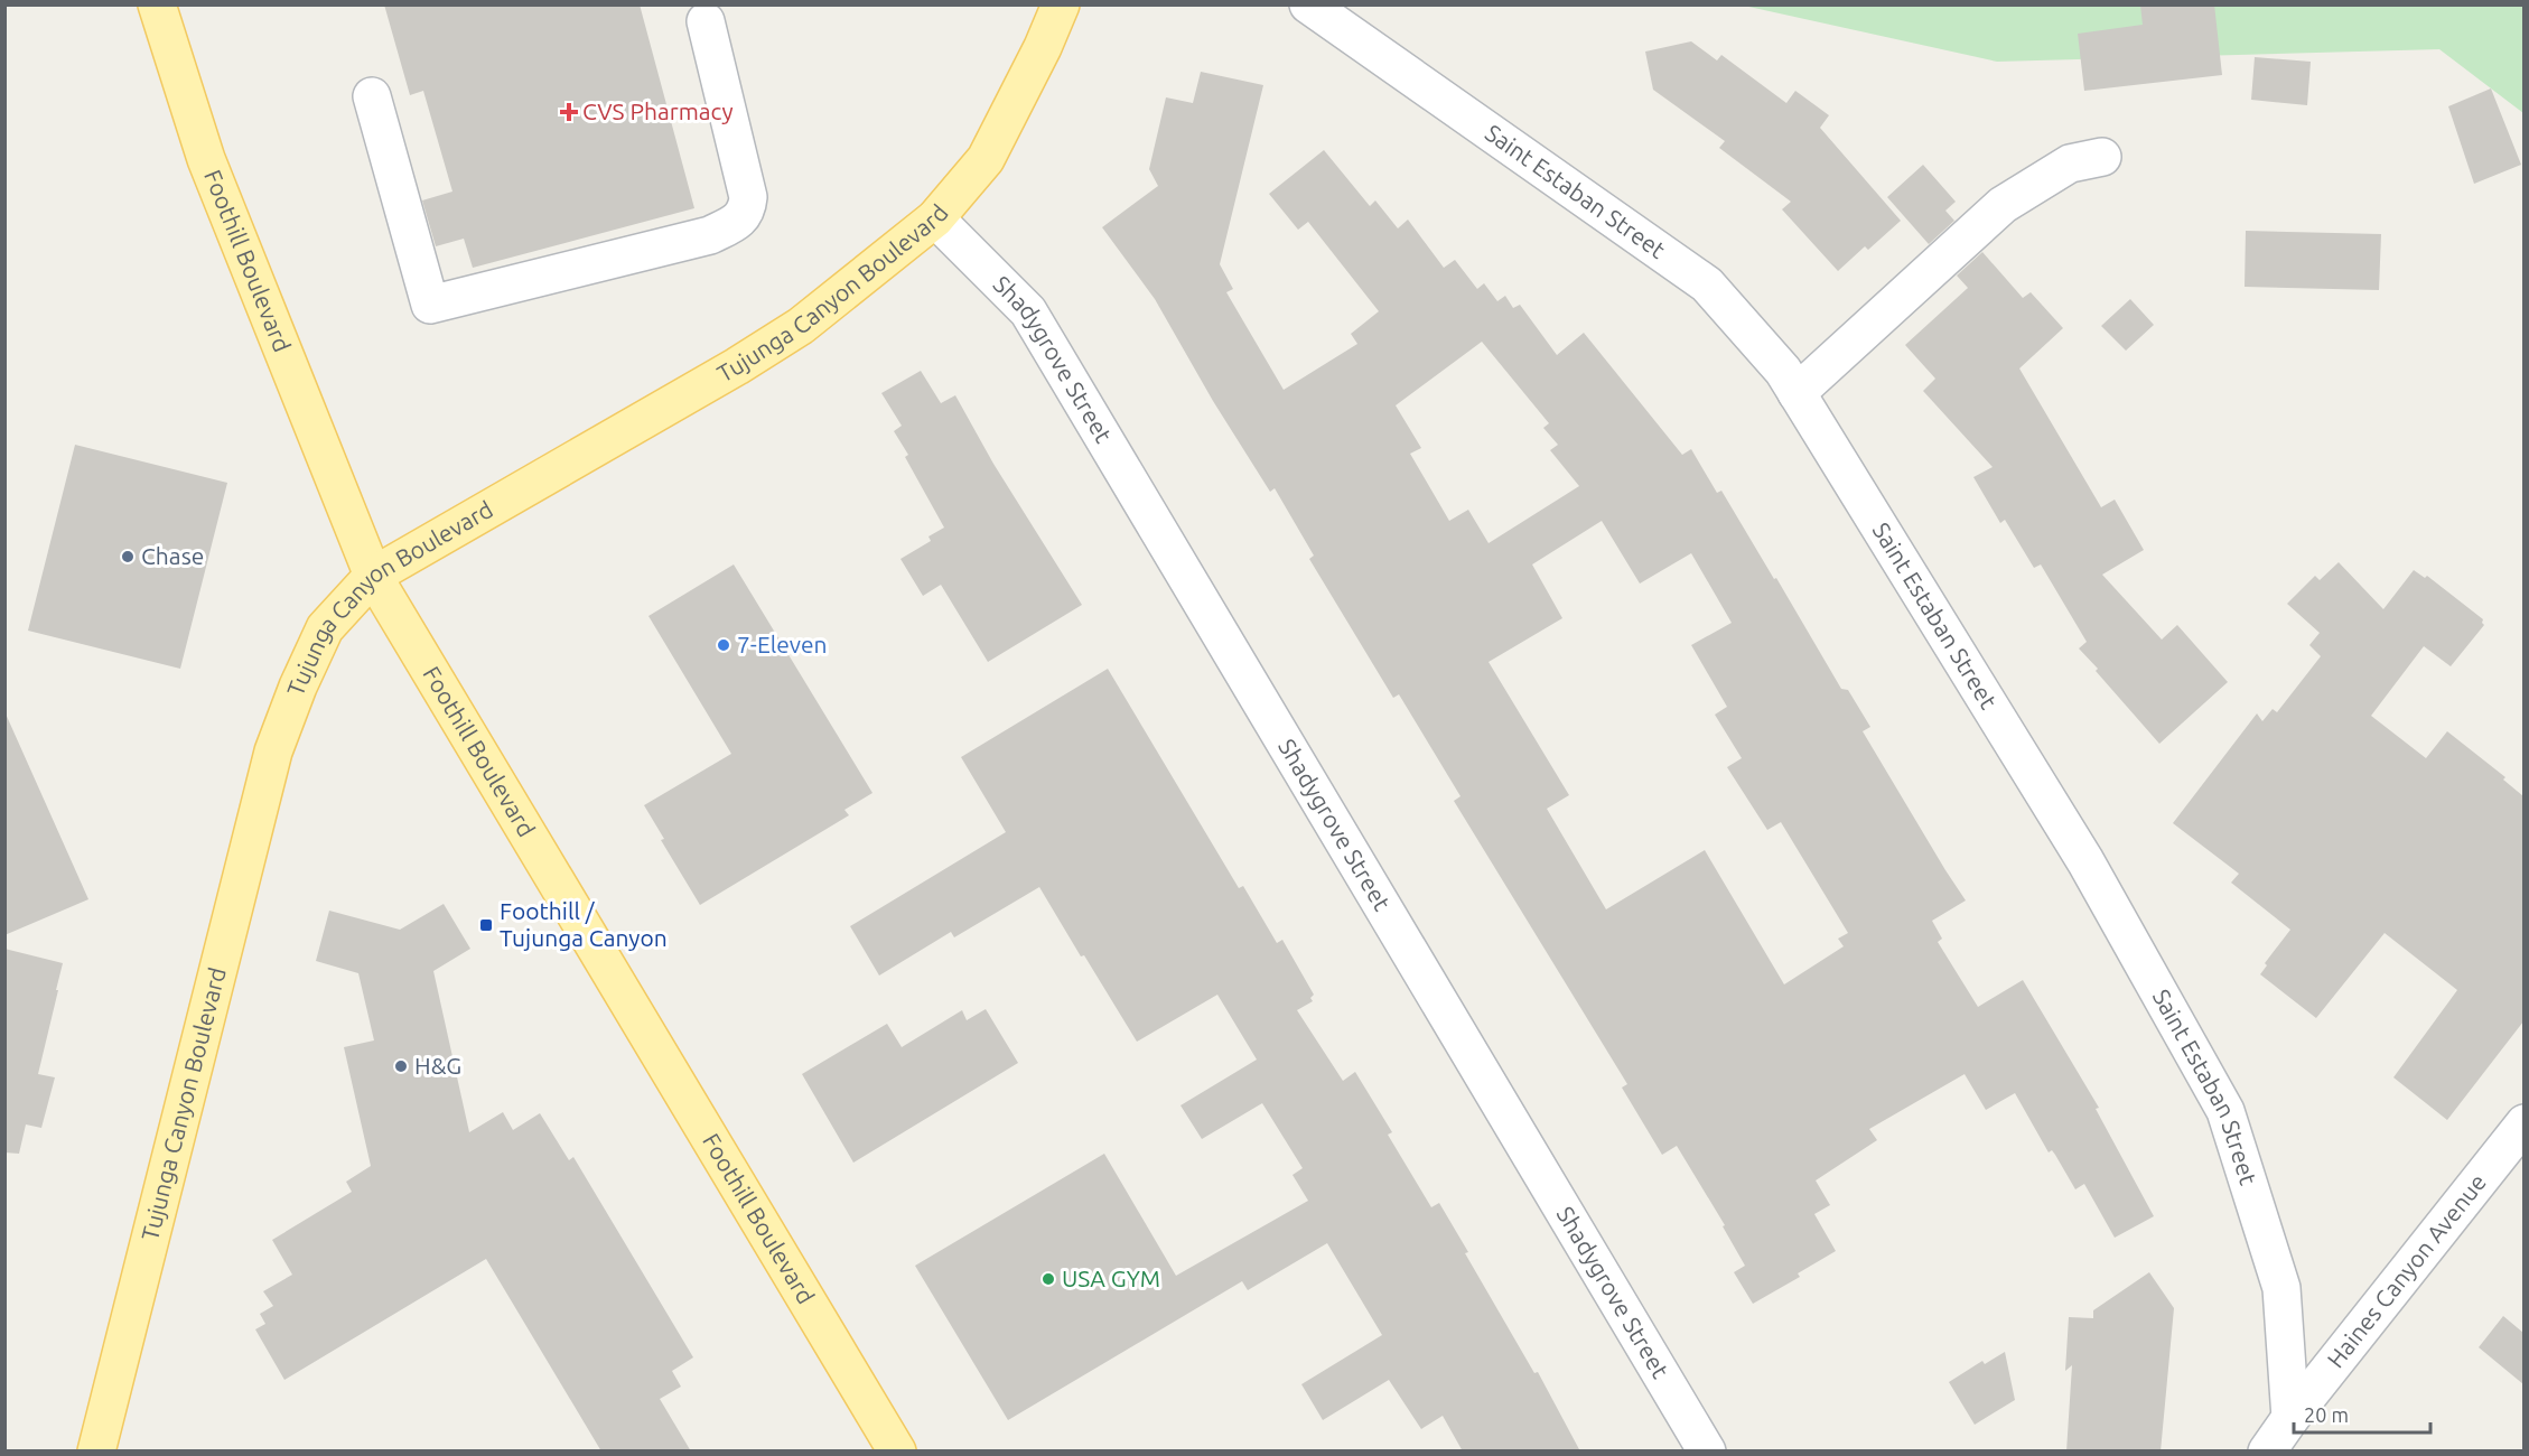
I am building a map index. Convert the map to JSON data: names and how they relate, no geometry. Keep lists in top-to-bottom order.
{
  "streets": {
    "main road": ["Foothill Boulevard", "Tujunga Canyon Boulevard"],
    "street": ["Saint Estaban Street", "Shadygrove Street", "Haines Canyon Avenue"]
  },
  "crossings": [
    ["Saint Estaban Street", "Haines Canyon Avenue"],
    ["Foothill Boulevard", "Tujunga Canyon Boulevard"],
    ["Tujunga Canyon Boulevard", "Shadygrove Street"]
  ],
  "places": {
    "health": ["CVS Pharmacy"],
    "other": [
      "Chase",
      "7-Eleven",
      "H&G",
      "USA GYM"
    ],
    "transit": ["Foothill / Tujunga Canyon"]
  },
  "scale_bar": "20 m"
}
